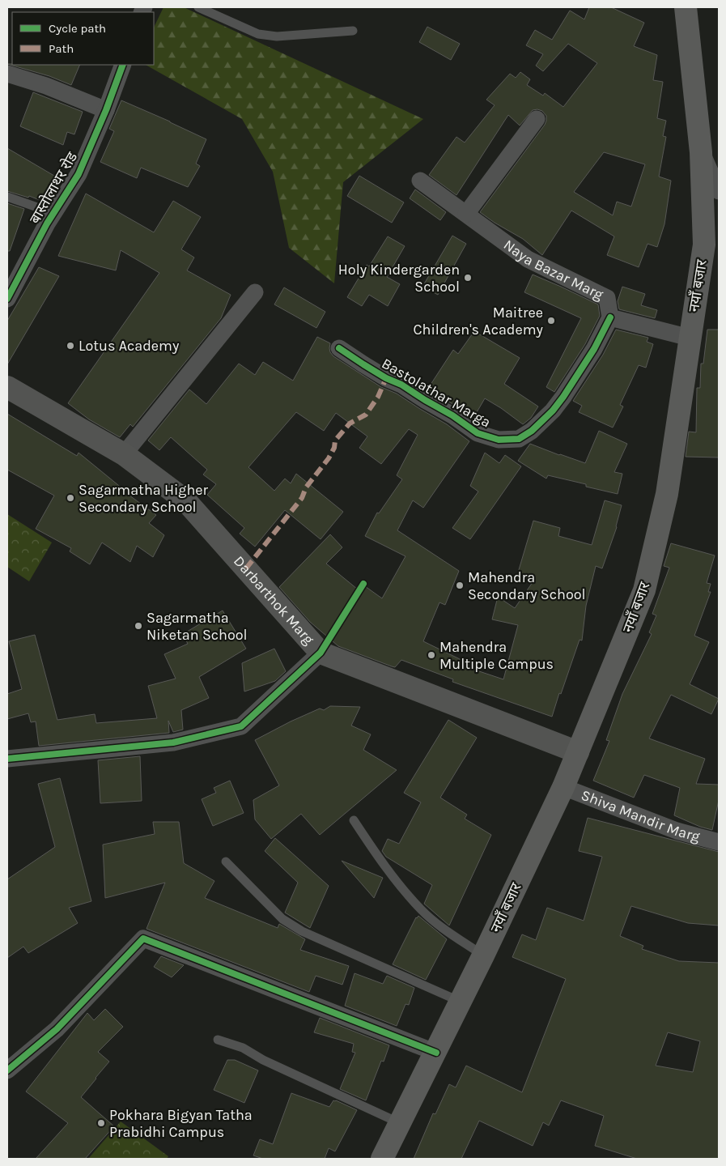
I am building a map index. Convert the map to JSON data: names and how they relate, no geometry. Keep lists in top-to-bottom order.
{
  "streets": {
    "main road": ["नयाँ बजार", "Darbarthok Marg"],
    "street": [
      "बास्तोलाथर रोड",
      "Naya Bazar Marg",
      "Bastolathar Marga",
      "Shiva Mandir Marg"
    ]
  },
  "crossings": [
    ["Naya Bazar Marg", "नयाँ बजार"],
    ["Naya Bazar Marg", "Bastolathar Marga"],
    ["नयाँ बजार", "Darbarthok Marg"],
    ["नयाँ बजार", "Shiva Mandir Marg"]
  ],
  "places": [
    "Holy Kindergarden School",
    "Maitree Children's Academy",
    "Lotus Academy",
    "Sagarmatha Higher Secondary School",
    "Mahendra Secondary School",
    "Sagarmatha Niketan School",
    "Mahendra Multiple Campus",
    "Pokhara Bigyan Tatha Prabidhi Campus"
  ],
  "legend": ["Cycle path", "Path"]
}
